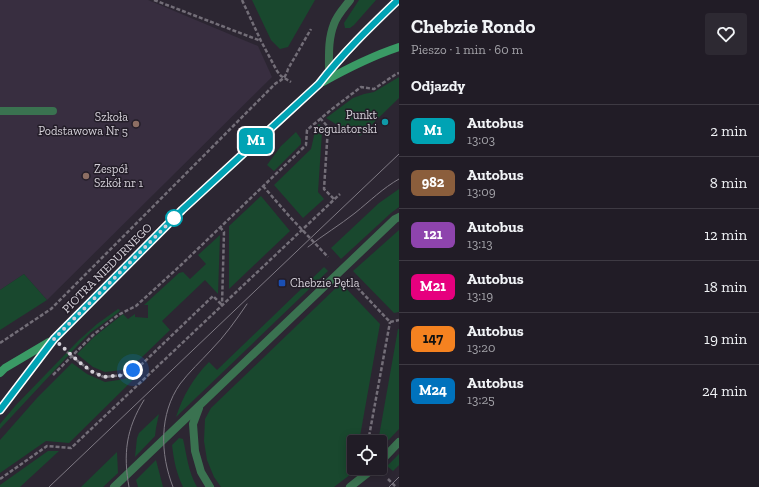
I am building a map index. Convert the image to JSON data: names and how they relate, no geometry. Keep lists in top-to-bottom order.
{
  "streets": {
    "main road": ["PIOTRA NIEDURNEGO"]
  },
  "places": {
    "other": ["Punkt regulatorski", "Szkoła Podstawowa Nr 5", "Zespół Szkół nr 1"],
    "transit": ["Chebzie Pętla"]
  },
  "lines": ["bus line M1"],
  "page": {
    "on_map": "M1",
    "heading": [
      ["Chebzie Rondo", "Pieszo · 1 min · 60 m"],
      "Odjazdy"
    ],
    "list": [
      {
        "mark": "M1",
        "name": "Autobus",
        "note": "13:03",
        "value": "2 min"
      },
      {
        "mark": "982",
        "name": "Autobus",
        "note": "13:09",
        "value": "8 min"
      },
      {
        "mark": "121",
        "name": "Autobus",
        "note": "13:13",
        "value": "12 min"
      },
      {
        "mark": "M21",
        "name": "Autobus",
        "note": "13:19",
        "value": "18 min"
      },
      {
        "mark": "147",
        "name": "Autobus",
        "note": "13:20",
        "value": "19 min"
      },
      {
        "mark": "M24",
        "name": "Autobus",
        "note": "13:25",
        "value": "24 min"
      }
    ]
  }
}
